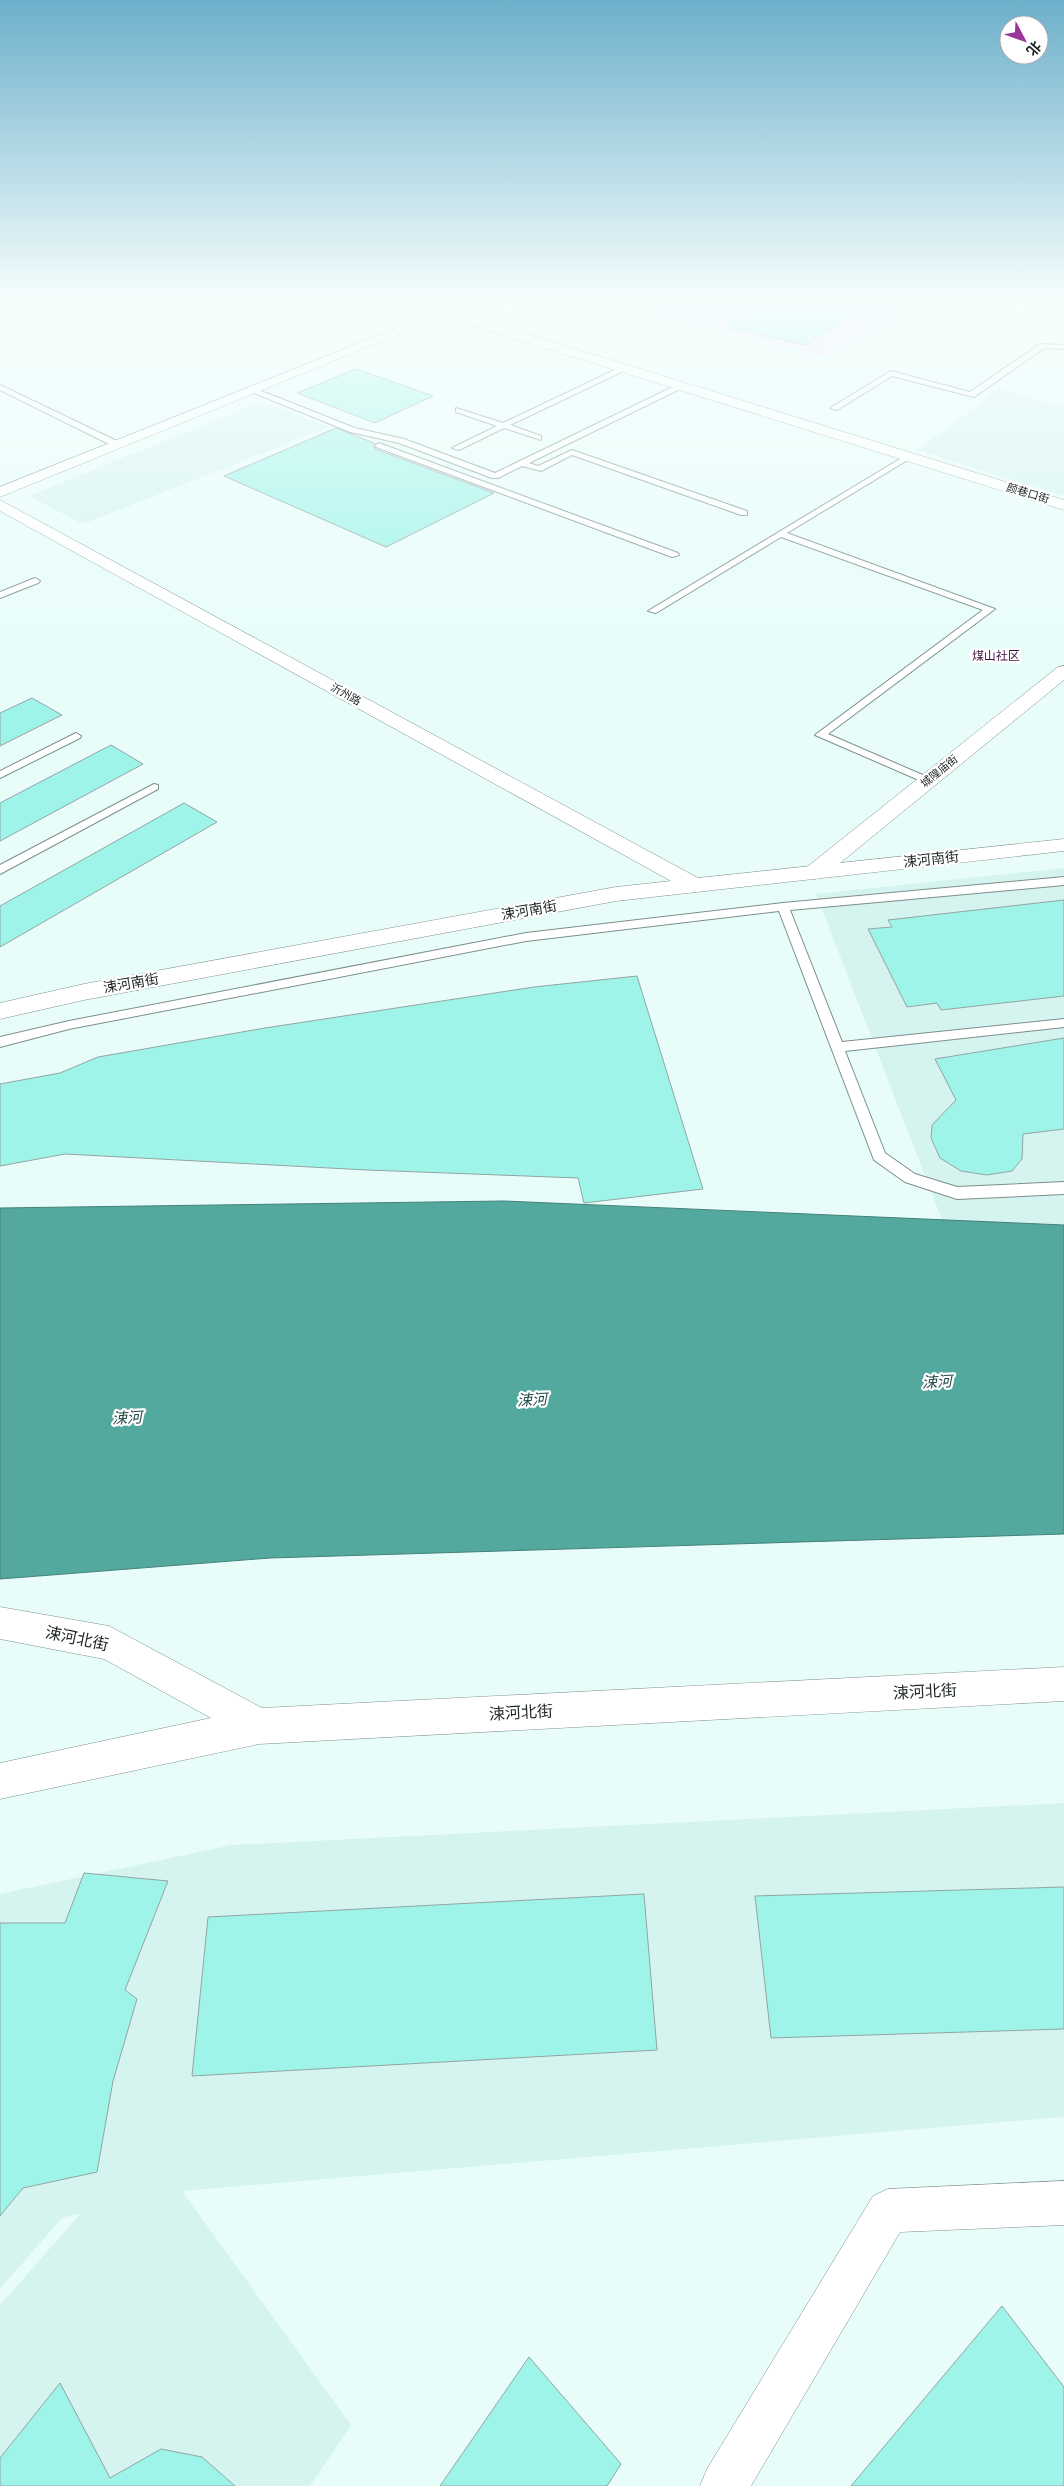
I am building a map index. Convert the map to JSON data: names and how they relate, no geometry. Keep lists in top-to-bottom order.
{
  "streets": {
    "street": [
      "颜巷口街",
      "沂州路",
      "城隍庙街",
      "涑河南街",
      "涑河北街"
    ]
  },
  "crossings": [
    ["沂州路", "涑河南街"],
    ["城隍庙街", "涑河南街"]
  ],
  "districts": ["煤山社区"],
  "water": ["涑河"],
  "north": "bottom right"
}
